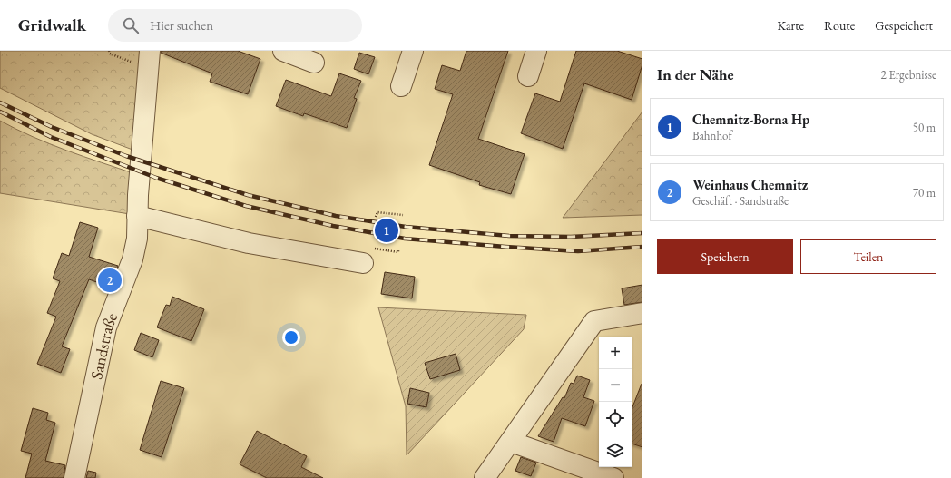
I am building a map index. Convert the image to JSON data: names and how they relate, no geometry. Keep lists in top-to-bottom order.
{
  "streets": {
    "street": ["Sandstraße"]
  },
  "page": {
    "header": "Gridwalk",
    "search": "Hier suchen",
    "nav": ["Karte", "Route", "Gespeichert"],
    "heading": ["In der Nähe", "2 Ergebnisse"],
    "list": [
      {
        "mark": "1",
        "name": "Chemnitz-Borna Hp",
        "note": "Bahnhof",
        "value": "50 m"
      },
      {
        "mark": "2",
        "name": "Weinhaus Chemnitz",
        "note": "Geschäft · Sandstraße",
        "value": "70 m"
      }
    ],
    "pins": ["1", "2"],
    "buttons": ["Speichern", "Teilen"],
    "map_buttons": ["+", "−"]
  }
}
